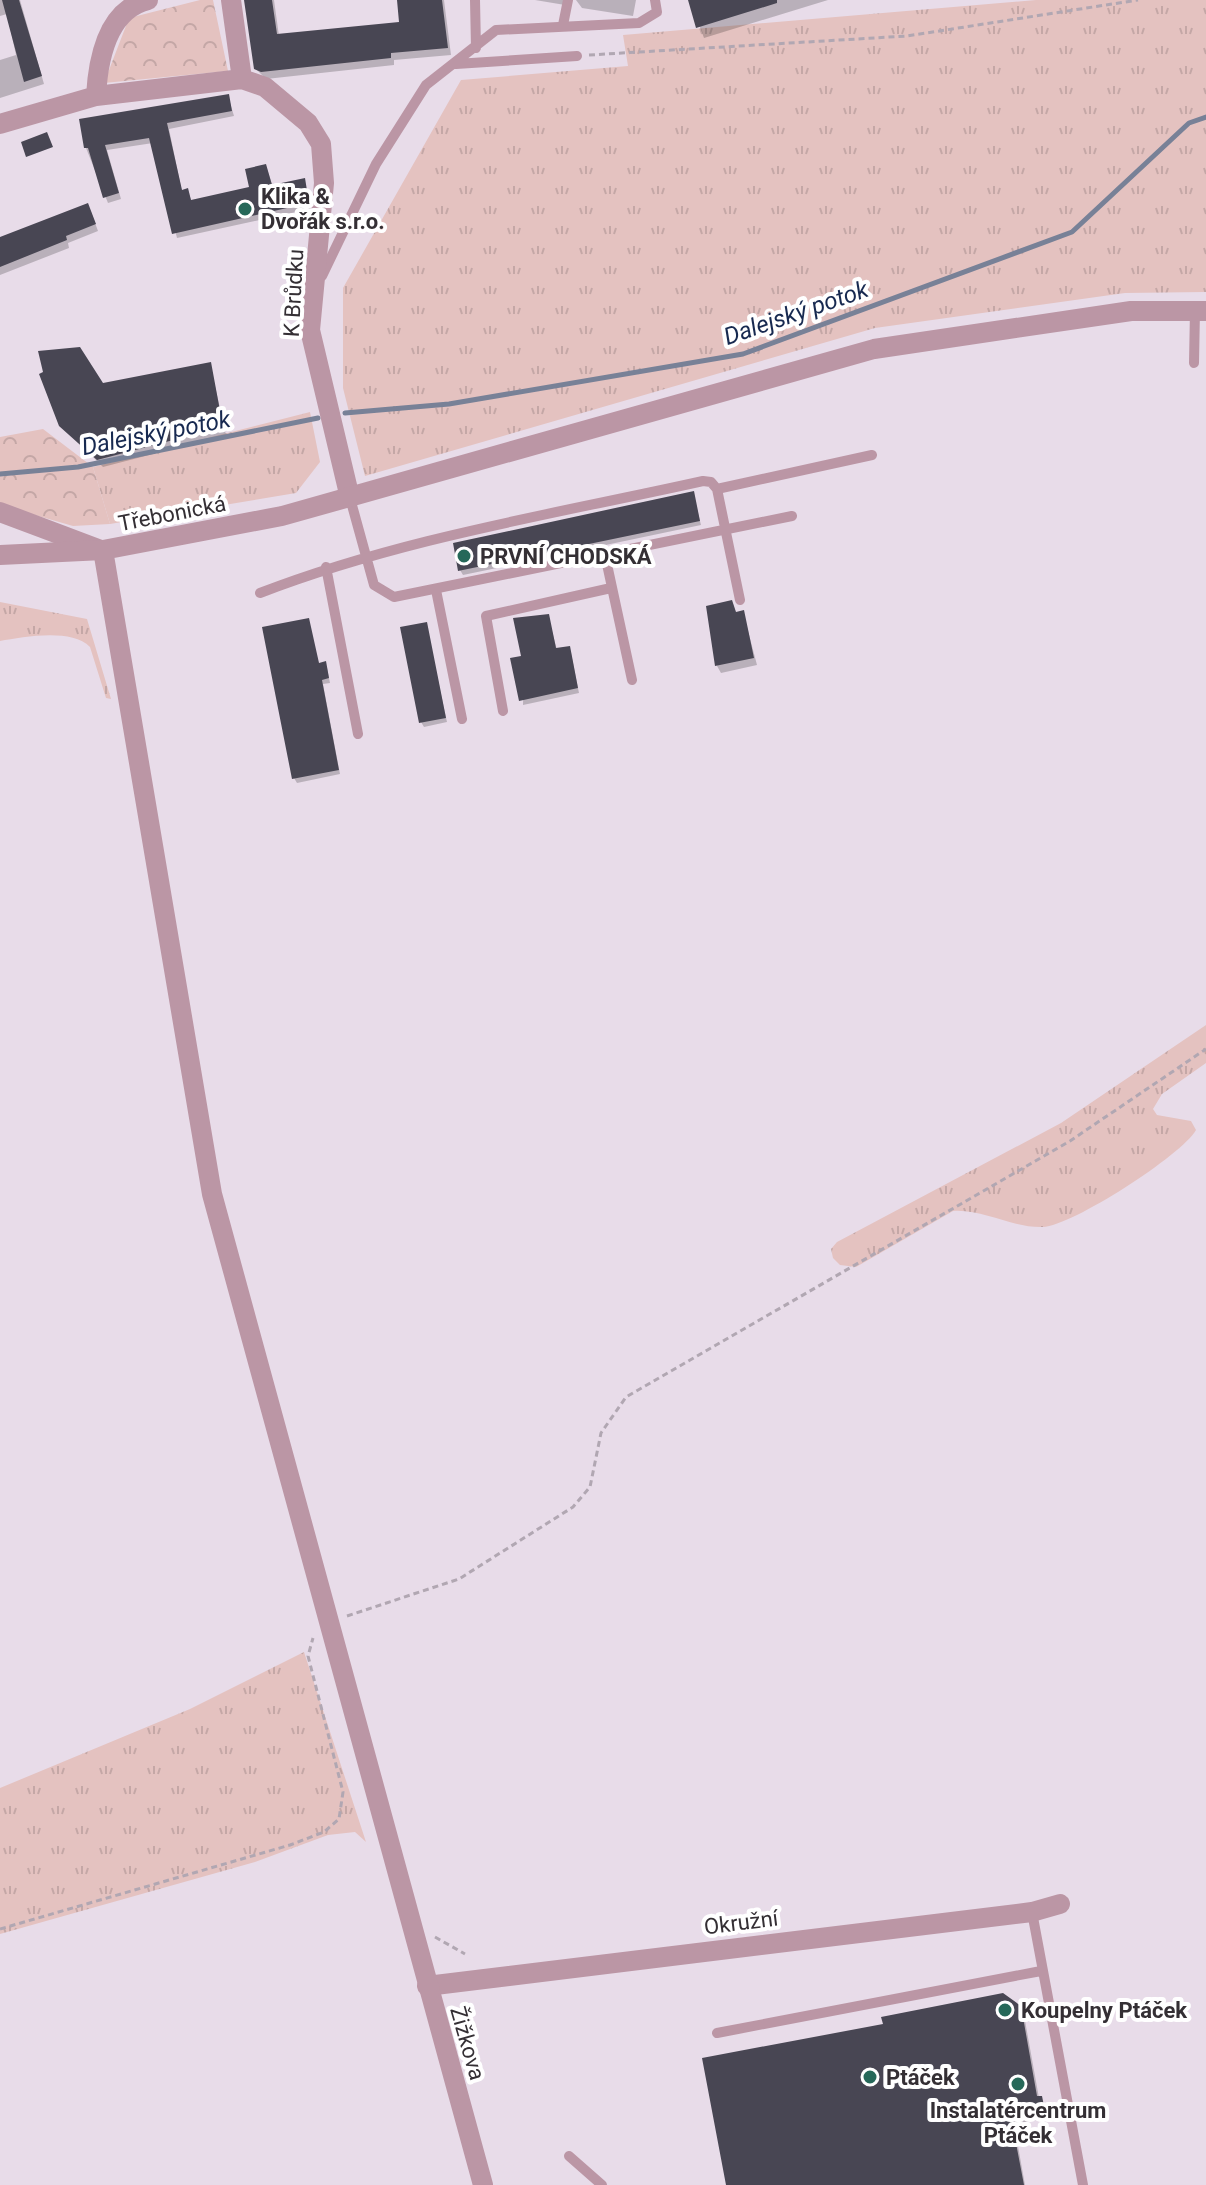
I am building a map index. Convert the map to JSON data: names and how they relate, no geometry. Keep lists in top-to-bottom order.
{
  "streets": {
    "street": [
      "K Brůdku",
      "Třebonická",
      "Okružní",
      "Žižkova"
    ]
  },
  "crossings": [
    ["K Brůdku", "Třebonická"],
    ["Třebonická", "Žižkova"],
    ["Okružní", "Žižkova"]
  ],
  "water": ["Dalejský potok"],
  "places": [
    "Klika & Dvořák s.r.o.",
    "PRVNÍ CHODSKÁ",
    "Koupelny Ptáček",
    "Ptáček",
    "Instalatércentrum Ptáček"
  ]
}
